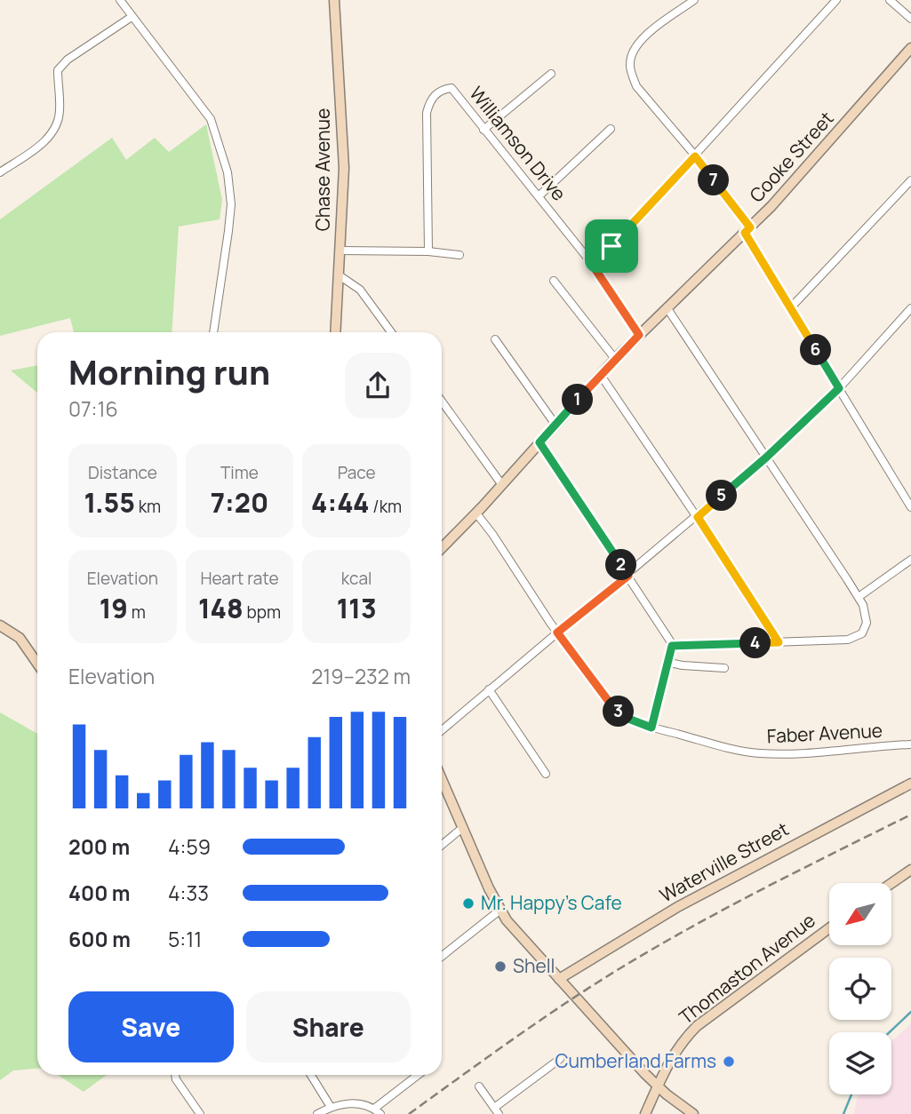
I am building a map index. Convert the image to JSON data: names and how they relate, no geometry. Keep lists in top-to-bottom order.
{
  "streets": {
    "main road": [
      "Cooke Street",
      "Chase Avenue",
      "Waterville Street",
      "Thomaston Avenue"
    ],
    "street": ["Williamson Drive", "Faber Avenue"]
  },
  "crossings": [
    ["Williamson Drive", "Cooke Street"],
    ["Cooke Street", "Faber Avenue"]
  ],
  "places": ["Mr. Happy's Cafe", "Shell", "Cumberland Farms"],
  "north": "bottom left",
  "page": {
    "pins": [
      "7",
      "6",
      "1",
      "5",
      "2",
      "4",
      "3"
    ],
    "heading": ["Morning run", "07:16"],
    "stats": [
      ["Distance", "1.55 km"],
      ["Time", "7:20"],
      ["Pace", "4:44 /km"],
      ["Elevation", "19 m"],
      ["Heart rate", "148 bpm"],
      ["kcal", "113"]
    ],
    "chart": ["Elevation", "219–232 m"],
    "list": [
      {
        "name": "200 m",
        "note": "4:59"
      },
      {
        "name": "400 m",
        "note": "4:33"
      },
      {
        "name": "600 m",
        "note": "5:11"
      }
    ],
    "buttons": ["Save", "Share"]
  }
}
